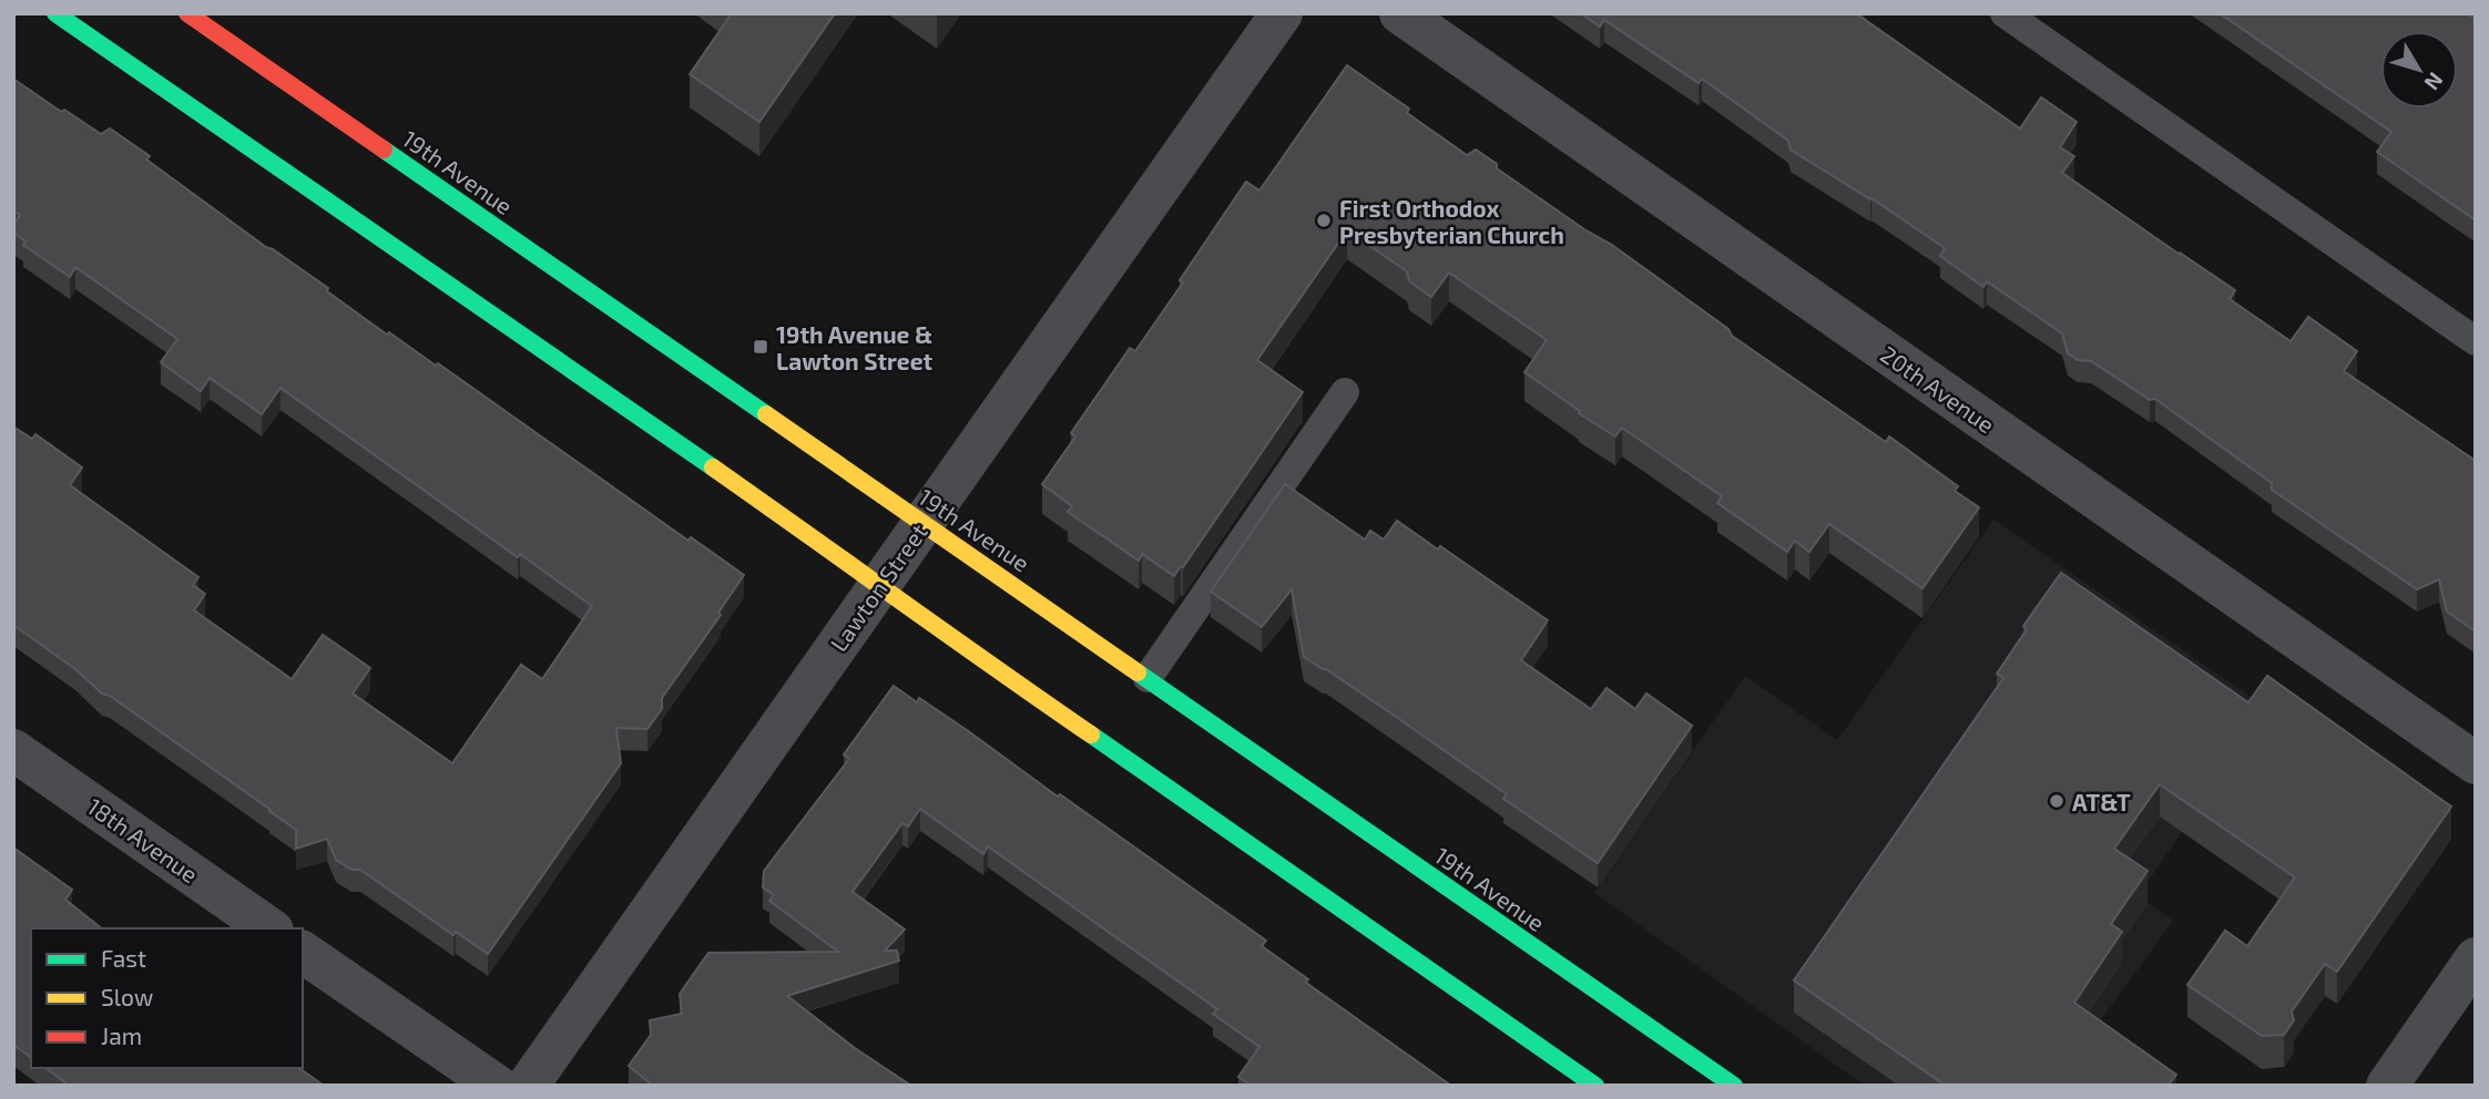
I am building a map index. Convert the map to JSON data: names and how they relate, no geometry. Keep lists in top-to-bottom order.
{
  "streets": {
    "highway": ["19th Avenue"],
    "street": ["20th Avenue", "Lawton Street", "18th Avenue"]
  },
  "crossings": [
    ["19th Avenue", "Lawton Street"]
  ],
  "places": {
    "other": ["First Orthodox Presbyterian Church", "AT&T"],
    "transit": ["19th Avenue & Lawton Street"]
  },
  "legend": ["Fast", "Slow", "Jam"],
  "north": "bottom right"
}
